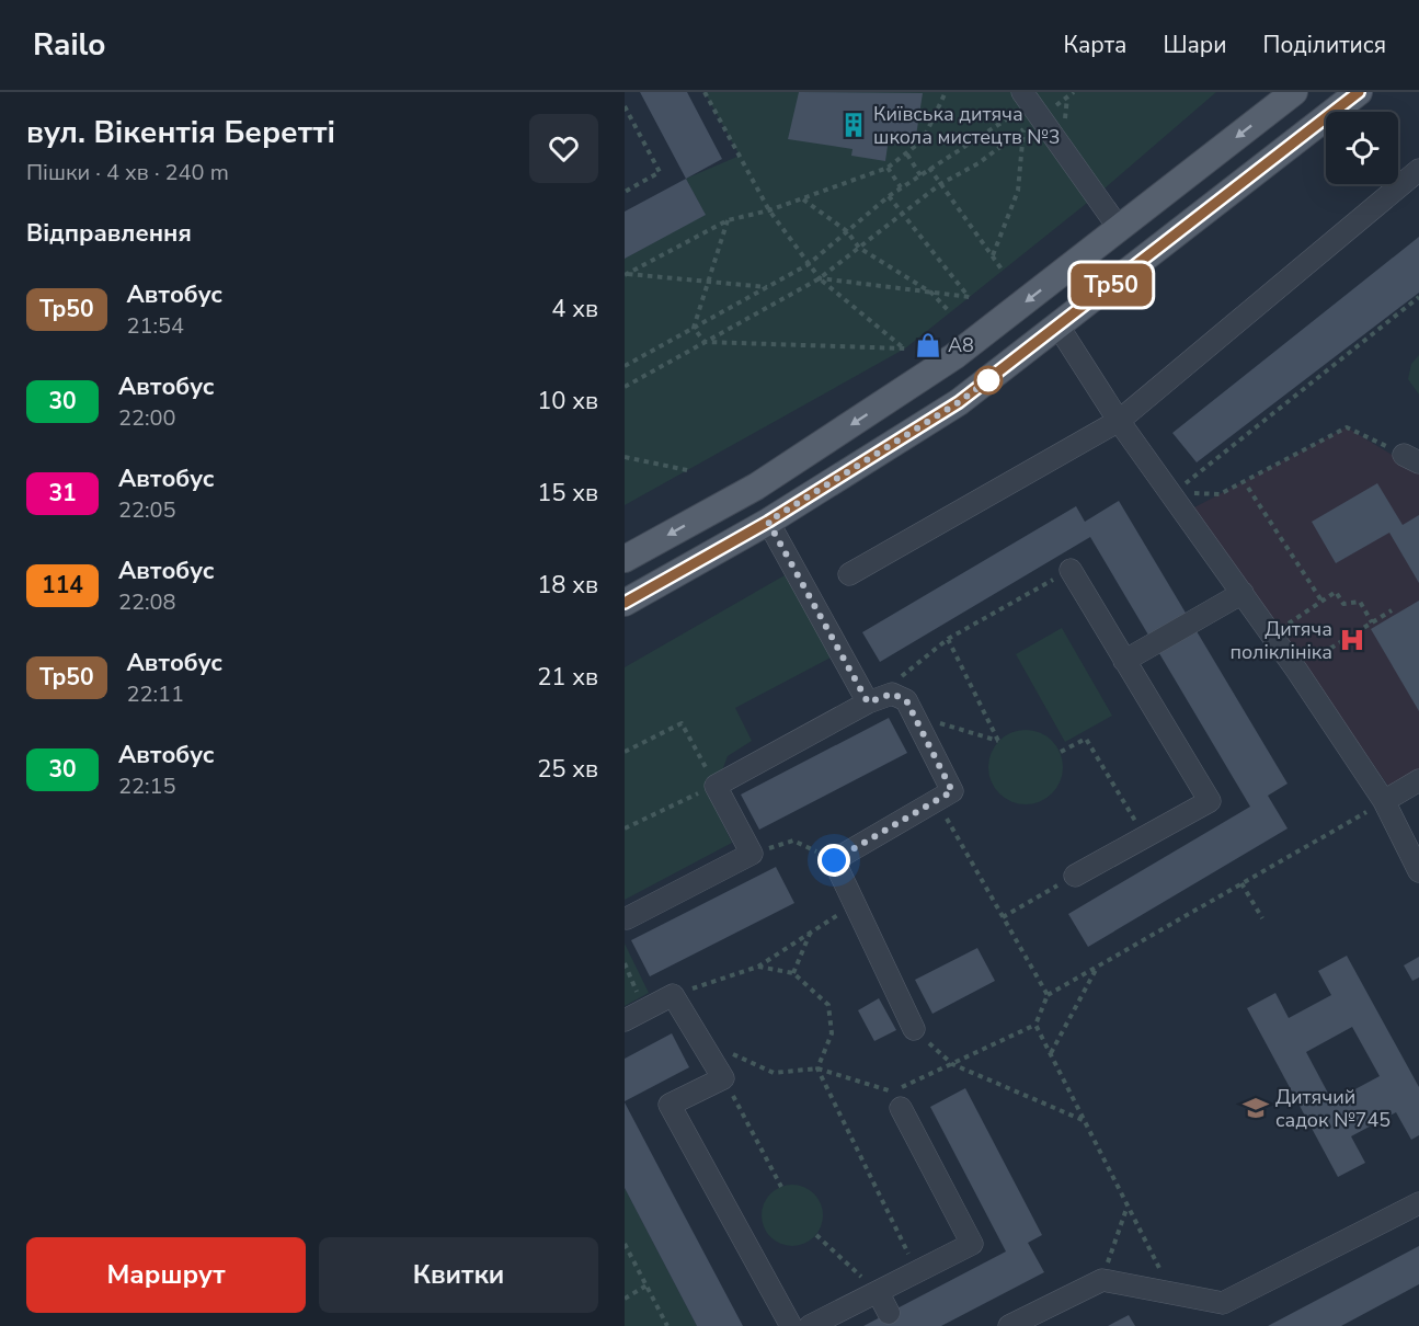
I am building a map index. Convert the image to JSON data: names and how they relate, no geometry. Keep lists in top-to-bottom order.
{
  "places": {
    "building": ["Київська дитяча школа мистецтв №3"],
    "shop": ["А8"],
    "hospital": ["Дитяча поліклініка"],
    "school or university": ["Дитячий садок №745"]
  },
  "lines": ["bus line Тр50"],
  "page": {
    "header": "Railo",
    "nav": ["Карта", "Шари", "Поділитися"],
    "heading": [
      ["вул. Вікентія Беретті", "Пішки · 4 хв · 240 m"],
      "Відправлення"
    ],
    "on_map": "Тр50",
    "list": [
      {
        "mark": "Тр50",
        "name": "Автобус",
        "note": "21:54",
        "value": "4 хв"
      },
      {
        "mark": "30",
        "name": "Автобус",
        "note": "22:00",
        "value": "10 хв"
      },
      {
        "mark": "31",
        "name": "Автобус",
        "note": "22:05",
        "value": "15 хв"
      },
      {
        "mark": "114",
        "name": "Автобус",
        "note": "22:08",
        "value": "18 хв"
      },
      {
        "mark": "Тр50",
        "name": "Автобус",
        "note": "22:11",
        "value": "21 хв"
      },
      {
        "mark": "30",
        "name": "Автобус",
        "note": "22:15",
        "value": "25 хв"
      }
    ],
    "buttons": ["Маршрут", "Квитки"]
  }
}
